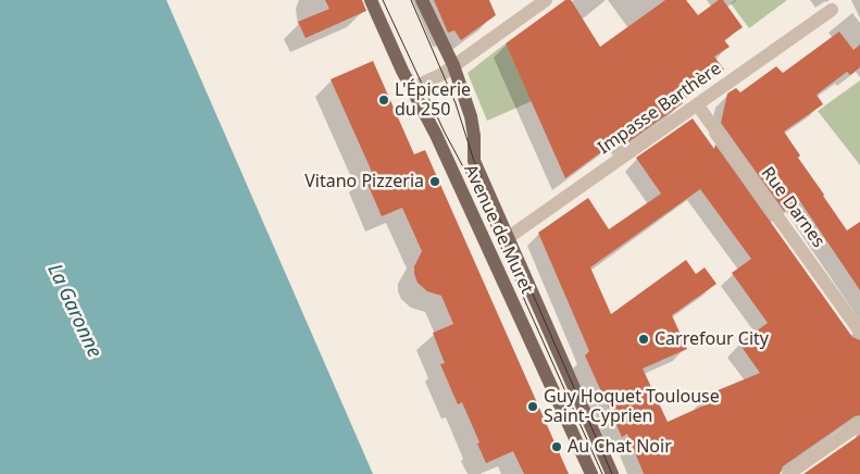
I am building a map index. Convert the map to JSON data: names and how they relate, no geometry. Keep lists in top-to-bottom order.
{
  "streets": {
    "main road": ["Avenue de Muret"],
    "street": ["Impasse Barthère", "Rue Darnes"]
  },
  "crossings": [
    ["Impasse Barthère", "Rue Darnes"],
    ["Impasse Barthère", "Avenue de Muret"]
  ],
  "water": ["La Garonne"],
  "places": [
    "L'Épicerie du 250",
    "Vitano Pizzeria",
    "Carrefour City",
    "Guy Hoquet Toulouse Saint-Cyprien",
    "Au Chat Noir"
  ]
}
